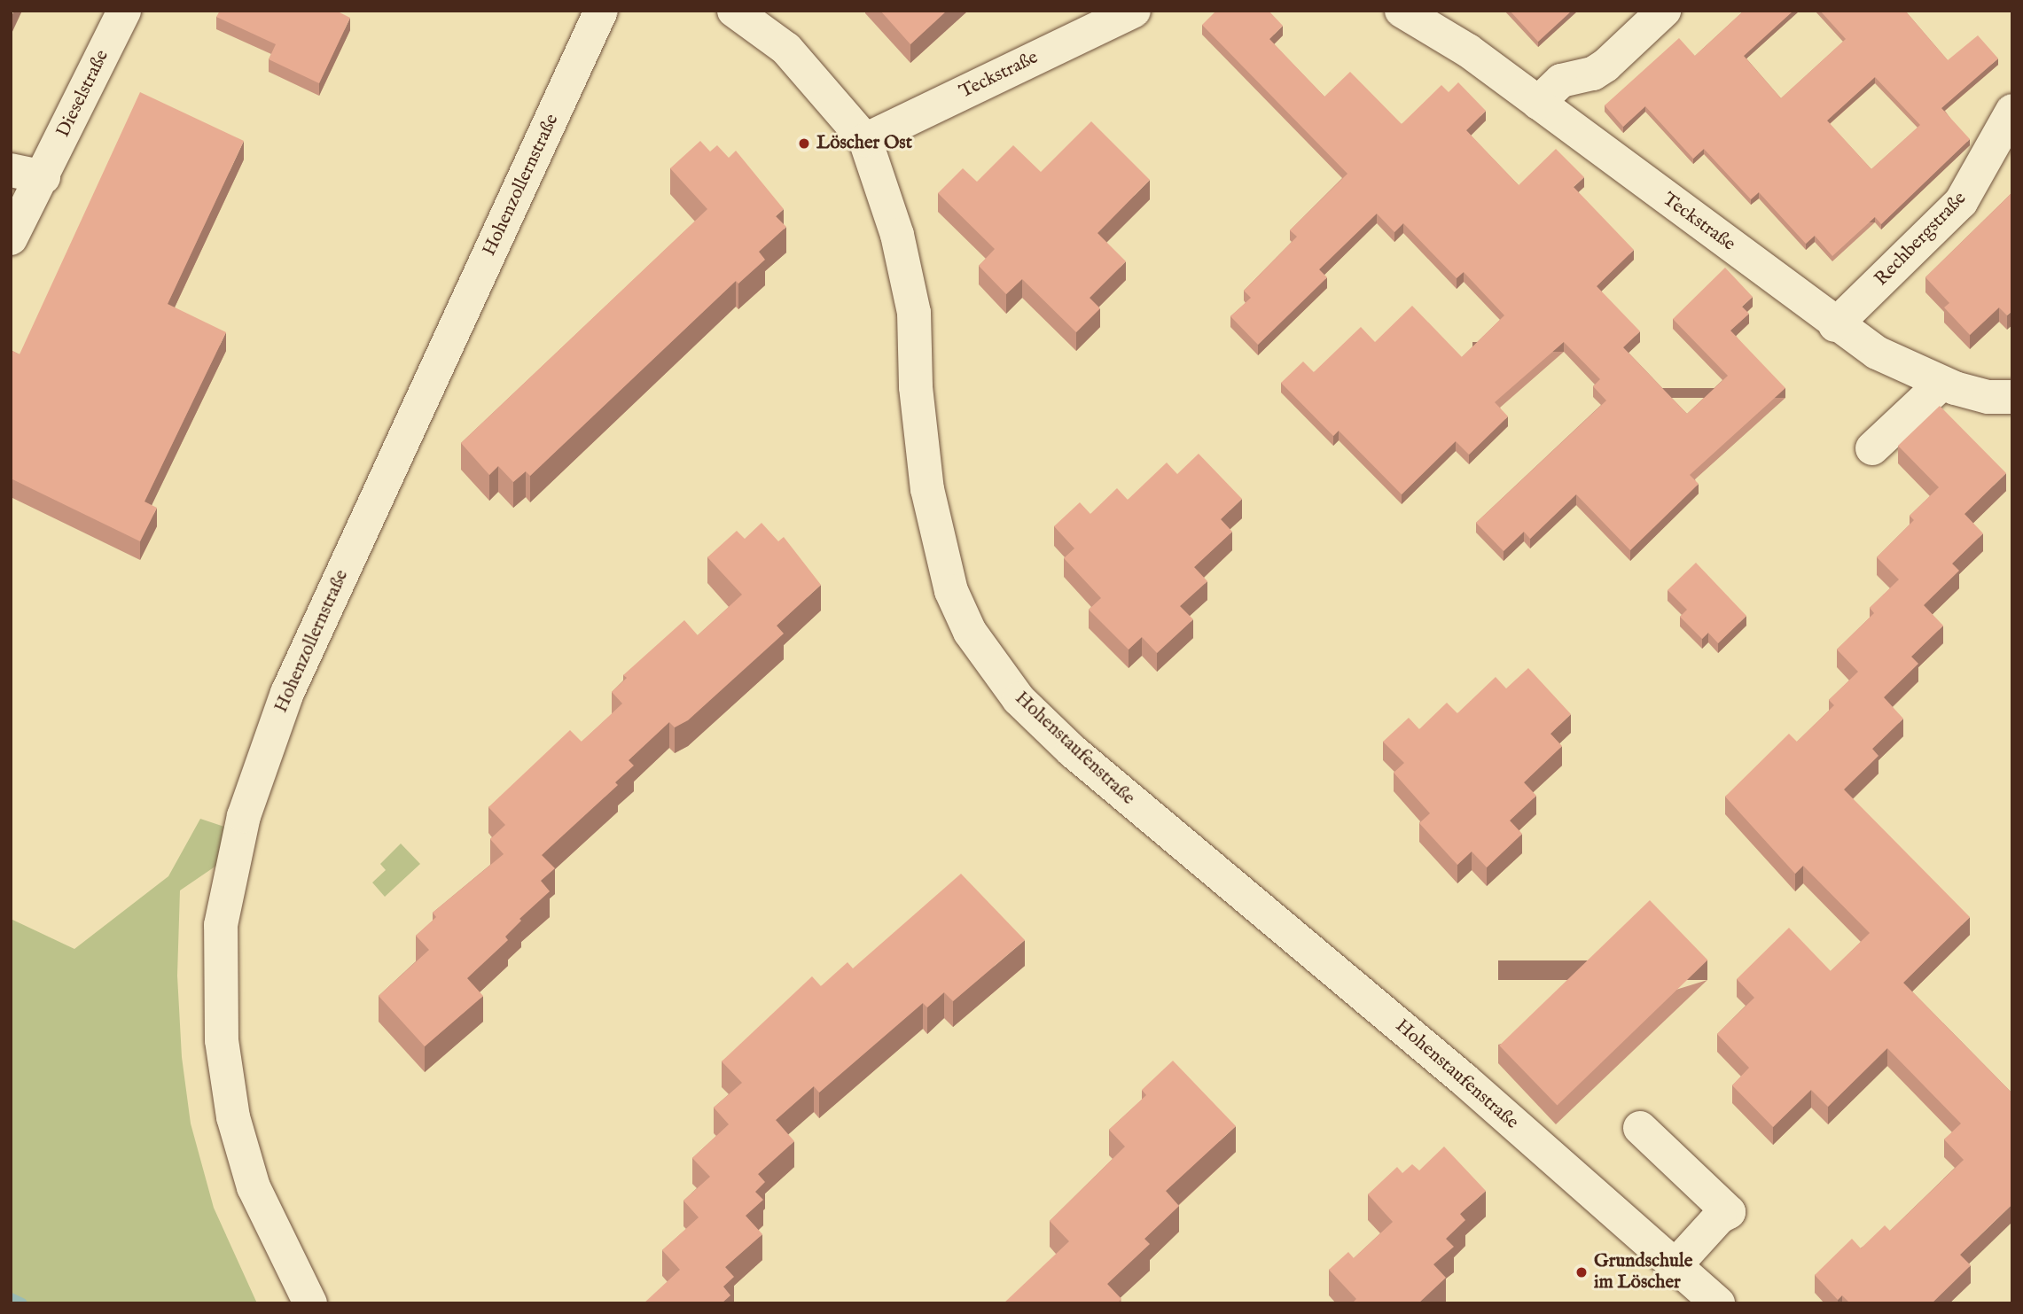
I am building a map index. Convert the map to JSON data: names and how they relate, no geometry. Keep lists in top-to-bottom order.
{
  "streets": {
    "street": [
      "Teckstraße",
      "Dieselstraße",
      "Hohenzollernstraße",
      "Rechbergstraße",
      "Hohenstaufenstraße"
    ]
  },
  "crossings": [
    ["Teckstraße", "Rechbergstraße"],
    ["Teckstraße", "Hohenstaufenstraße"]
  ],
  "places": ["Löscher Ost", "Grundschule im Löscher"]
}
